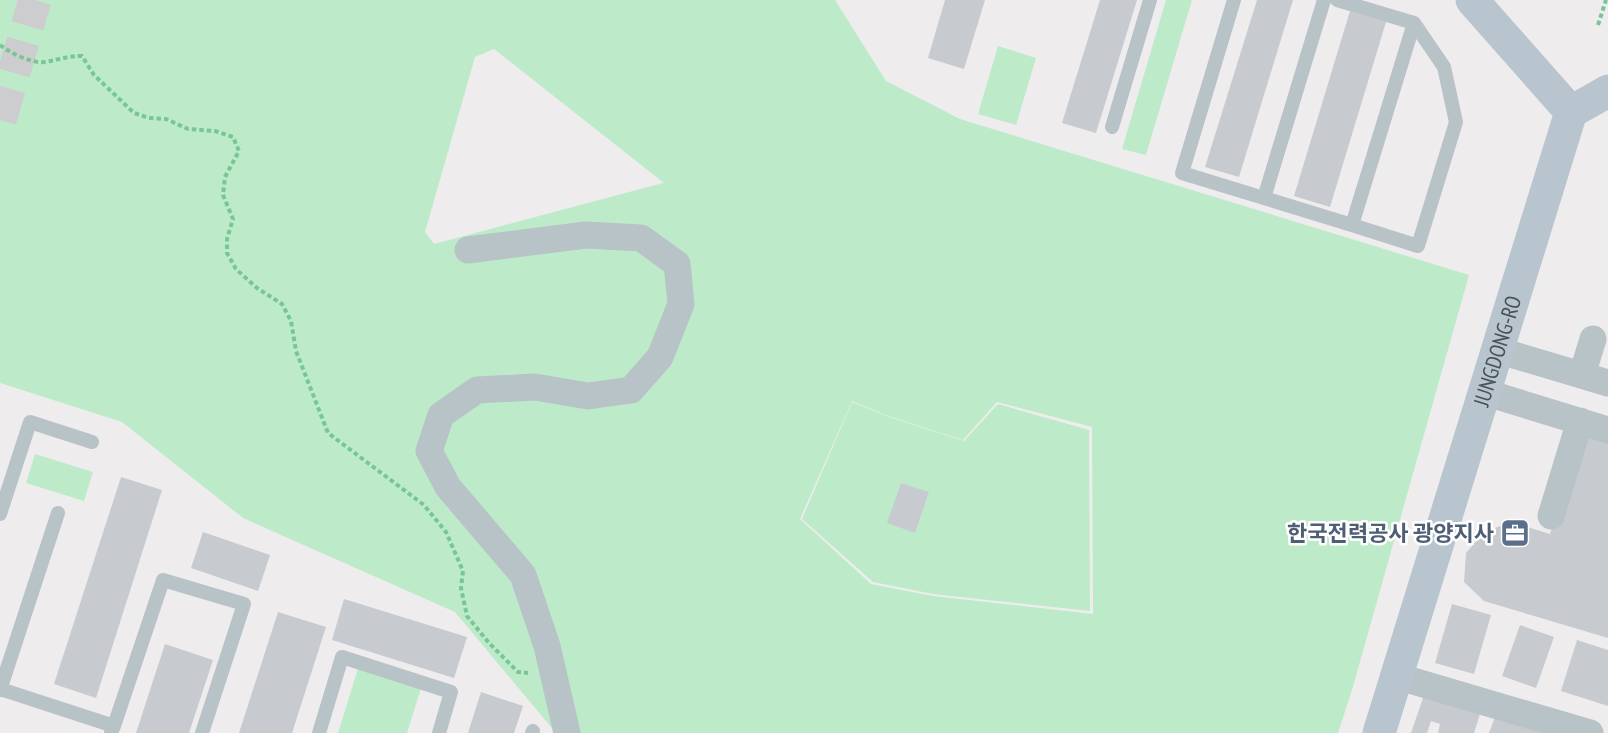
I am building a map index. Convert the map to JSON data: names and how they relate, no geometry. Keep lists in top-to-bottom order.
{
  "streets": {
    "street": ["JUNGDONG-RO"]
  },
  "places": {
    "office": ["한국전력공사 광양지사"]
  }
}
